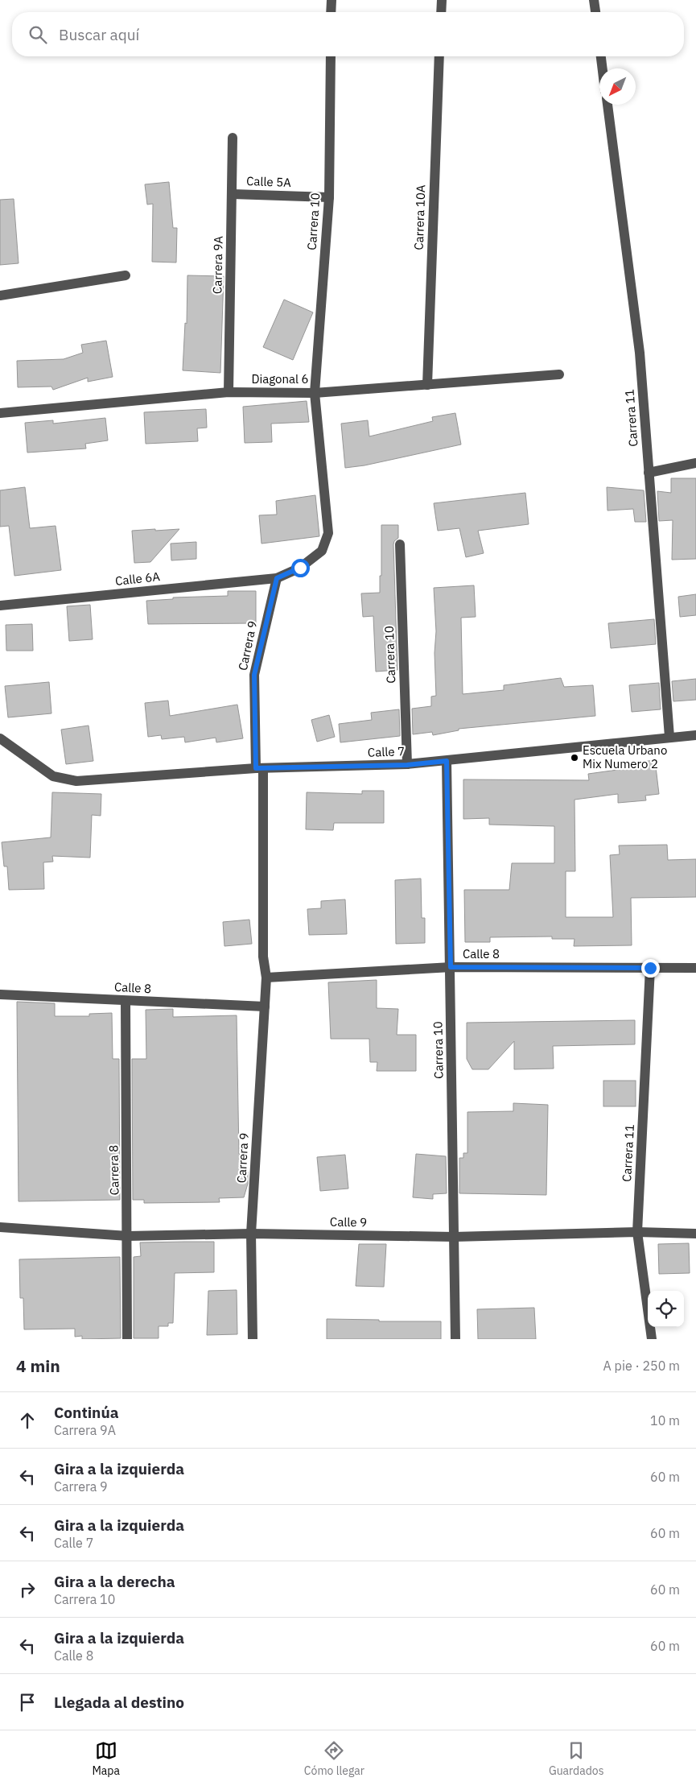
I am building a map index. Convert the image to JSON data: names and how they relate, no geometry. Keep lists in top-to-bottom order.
{
  "streets": {
    "street": [
      "Calle 5A",
      "Carrera 10A",
      "Carrera 10",
      "Carrera 9A",
      "Diagonal 6",
      "Carrera 11",
      "Calle 6A",
      "Carrera 9",
      "Calle 7",
      "Calle 8",
      "Carrera 8",
      "Calle 9"
    ]
  },
  "crossings": [
    ["Calle 5A", "Carrera 10"],
    ["Calle 5A", "Carrera 9A"],
    ["Carrera 10A", "Diagonal 6"],
    ["Carrera 10", "Diagonal 6"],
    ["Carrera 10", "Calle 7"],
    ["Carrera 10", "Calle 8"],
    ["Carrera 10", "Calle 9"],
    ["Carrera 9A", "Diagonal 6"],
    ["Carrera 11", "Calle 7"],
    ["Carrera 11", "Calle 8"],
    ["Carrera 11", "Calle 9"],
    ["Calle 6A", "Carrera 9"],
    ["Carrera 9", "Calle 7"],
    ["Carrera 9", "Calle 8"],
    ["Carrera 9", "Calle 9"],
    ["Calle 8", "Carrera 8"],
    ["Carrera 8", "Calle 9"]
  ],
  "places": ["Escuela Urbano Mix Numero 2"],
  "north": "bottom left",
  "page": {
    "search": "Buscar aquí",
    "heading": ["4 min", "A pie · 250 m"],
    "list": [
      ["Continúa", "Carrera 9A", "10 m"],
      ["Gira a la izquierda", "Carrera 9", "60 m"],
      ["Gira a la izquierda", "Calle 7", "60 m"],
      ["Gira a la derecha", "Carrera 10", "60 m"],
      ["Gira a la izquierda", "Calle 8", "60 m"],
      "Llegada al destino"
    ],
    "nav": ["Mapa", "Cómo llegar", "Guardados"]
  }
}
